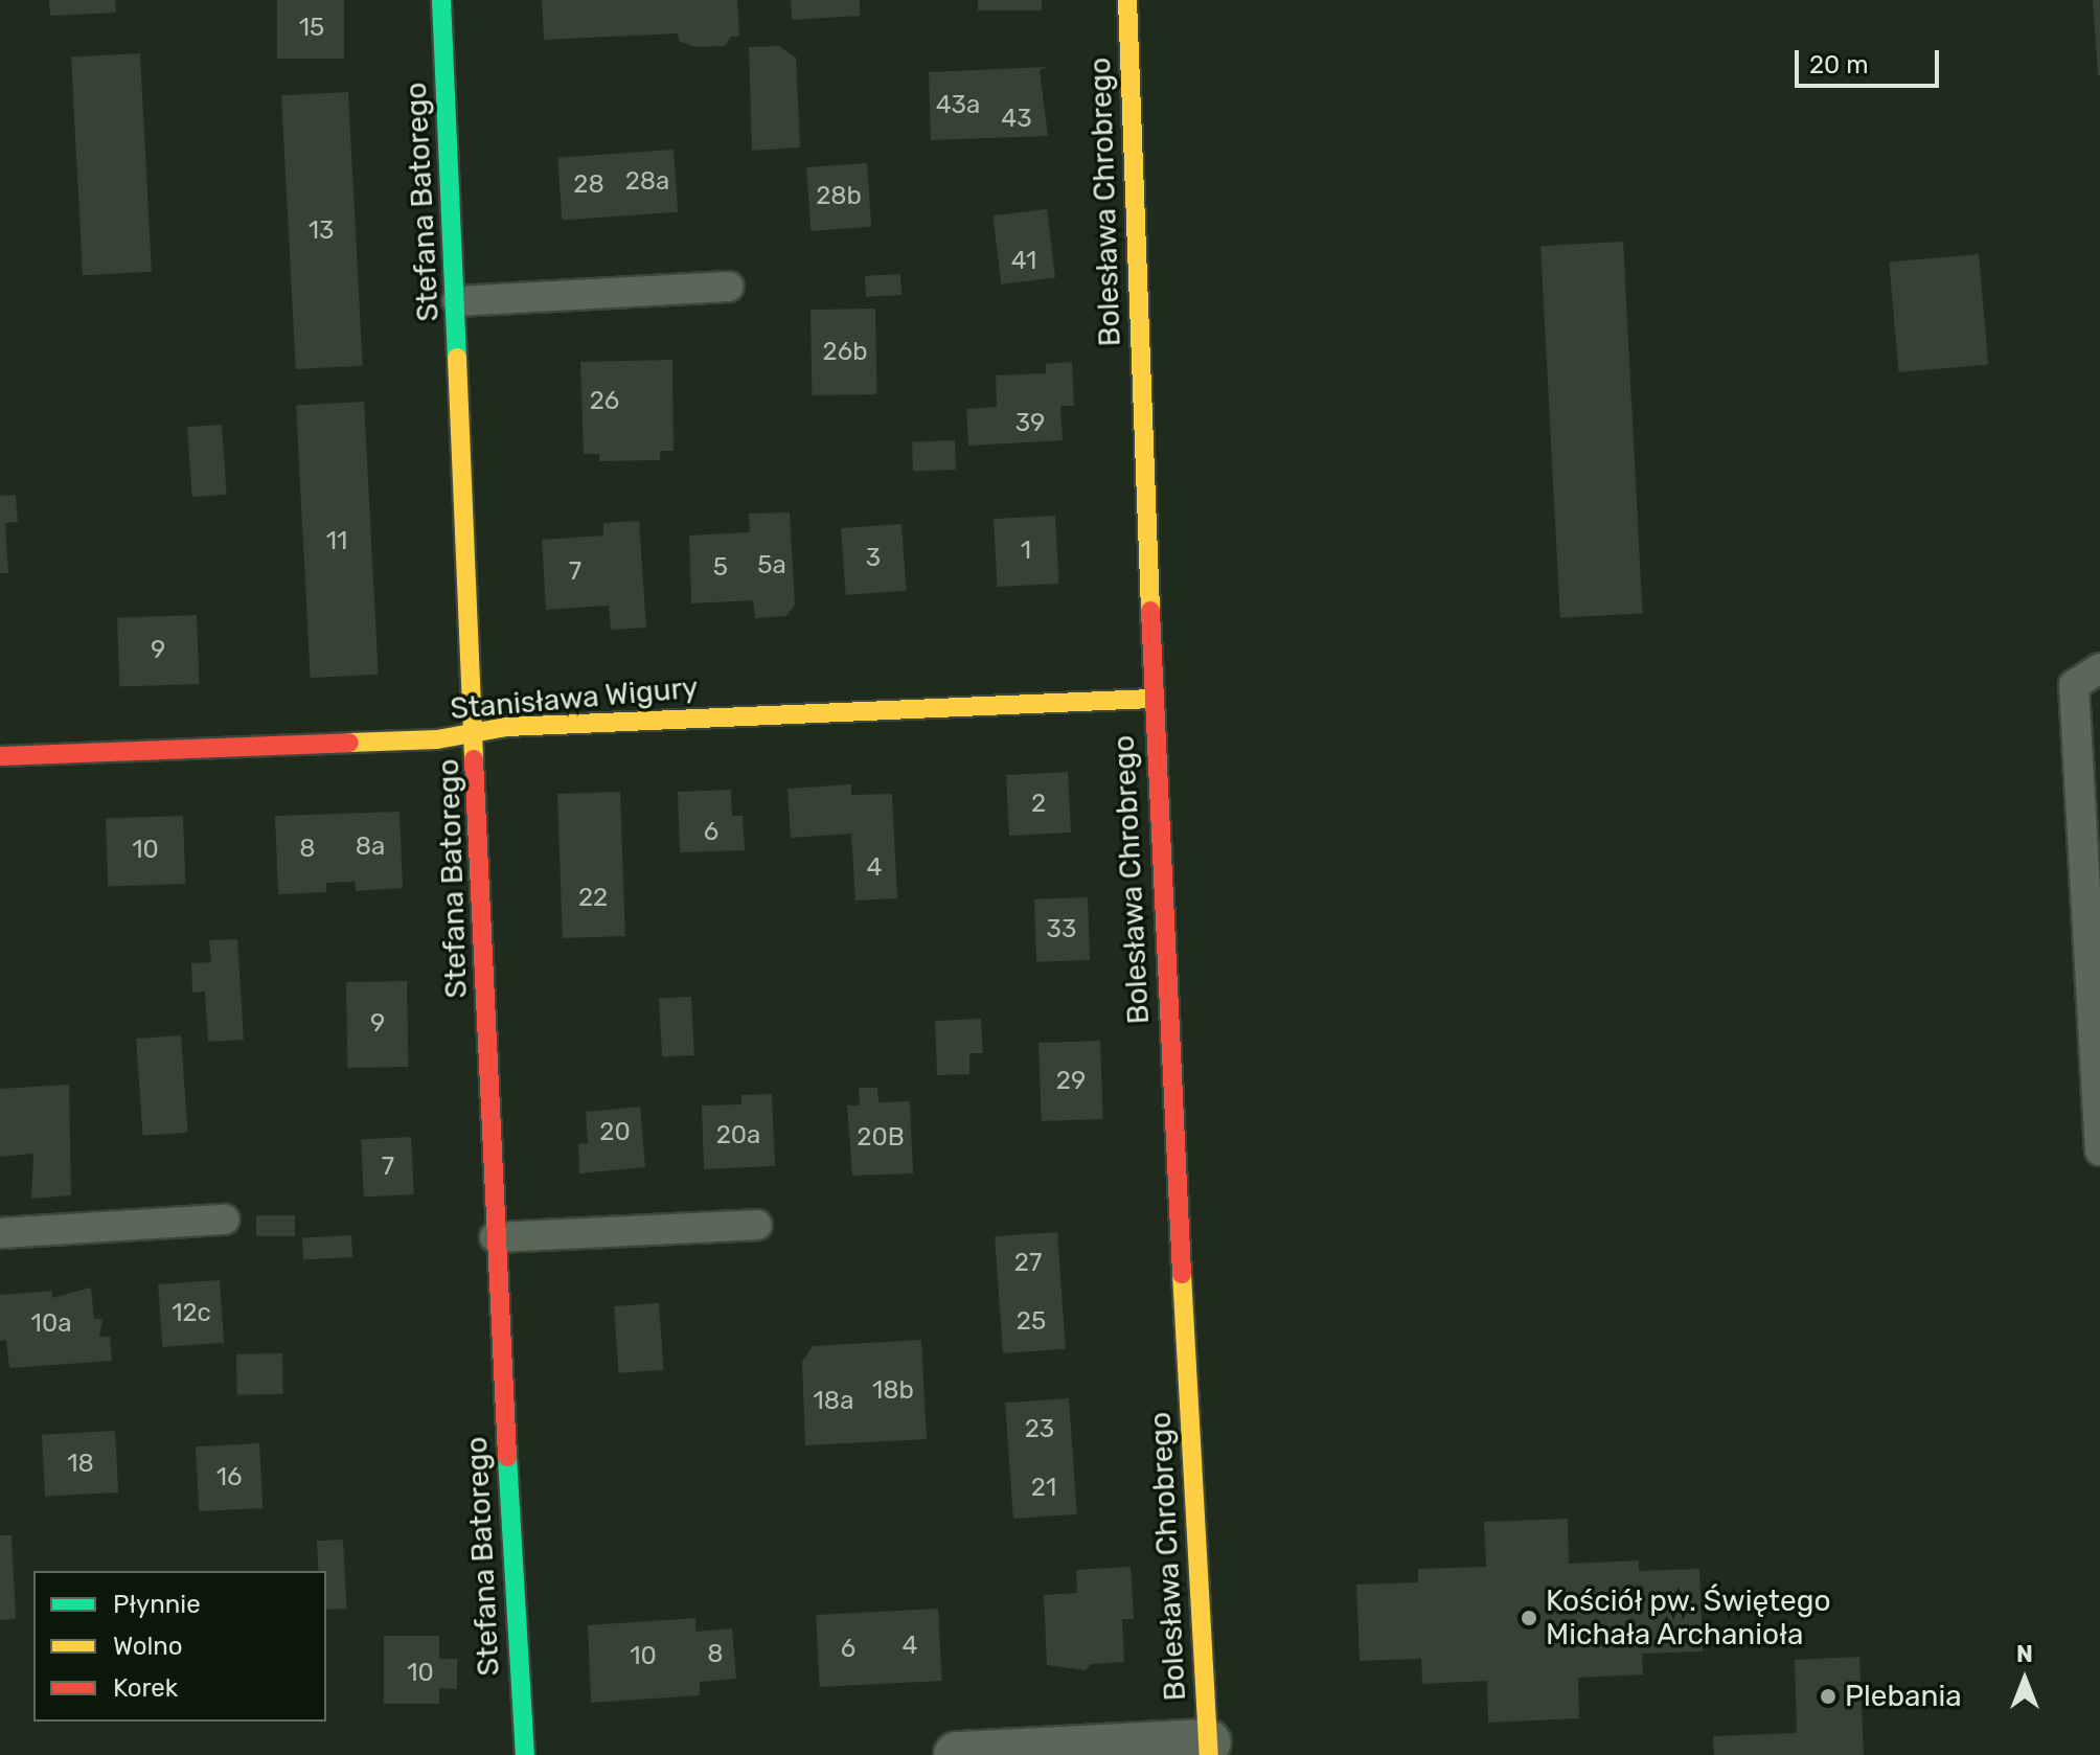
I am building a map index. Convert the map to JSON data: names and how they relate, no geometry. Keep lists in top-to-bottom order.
{
  "streets": {
    "street": ["Stefana Batorego", "Bolesława Chrobrego", "Stanisława Wigury"]
  },
  "crossings": [
    ["Stefana Batorego", "Stanisława Wigury"],
    ["Bolesława Chrobrego", "Stanisława Wigury"]
  ],
  "places": ["Kościół pw. Świętego Michała Archanioła", "Plebania"],
  "house_numbers": [
    "15",
    "43a",
    "43",
    "28a",
    "28",
    "28b",
    "13",
    "41",
    "26b",
    "26",
    "39",
    "11",
    "1",
    "3",
    "5a",
    "5",
    "7",
    "9",
    "2",
    "6",
    "8a",
    "8",
    "10",
    "4",
    "22",
    "33",
    "9",
    "29",
    "20",
    "20a",
    "20B",
    "7",
    "27",
    "12c",
    "25",
    "10a",
    "18b",
    "18a",
    "23",
    "18",
    "16",
    "21",
    "4",
    "6",
    "8",
    "10",
    "10"
  ],
  "legend": ["Płynnie", "Wolno", "Korek"],
  "scale_bar": "20 m",
  "north": "top"
}
